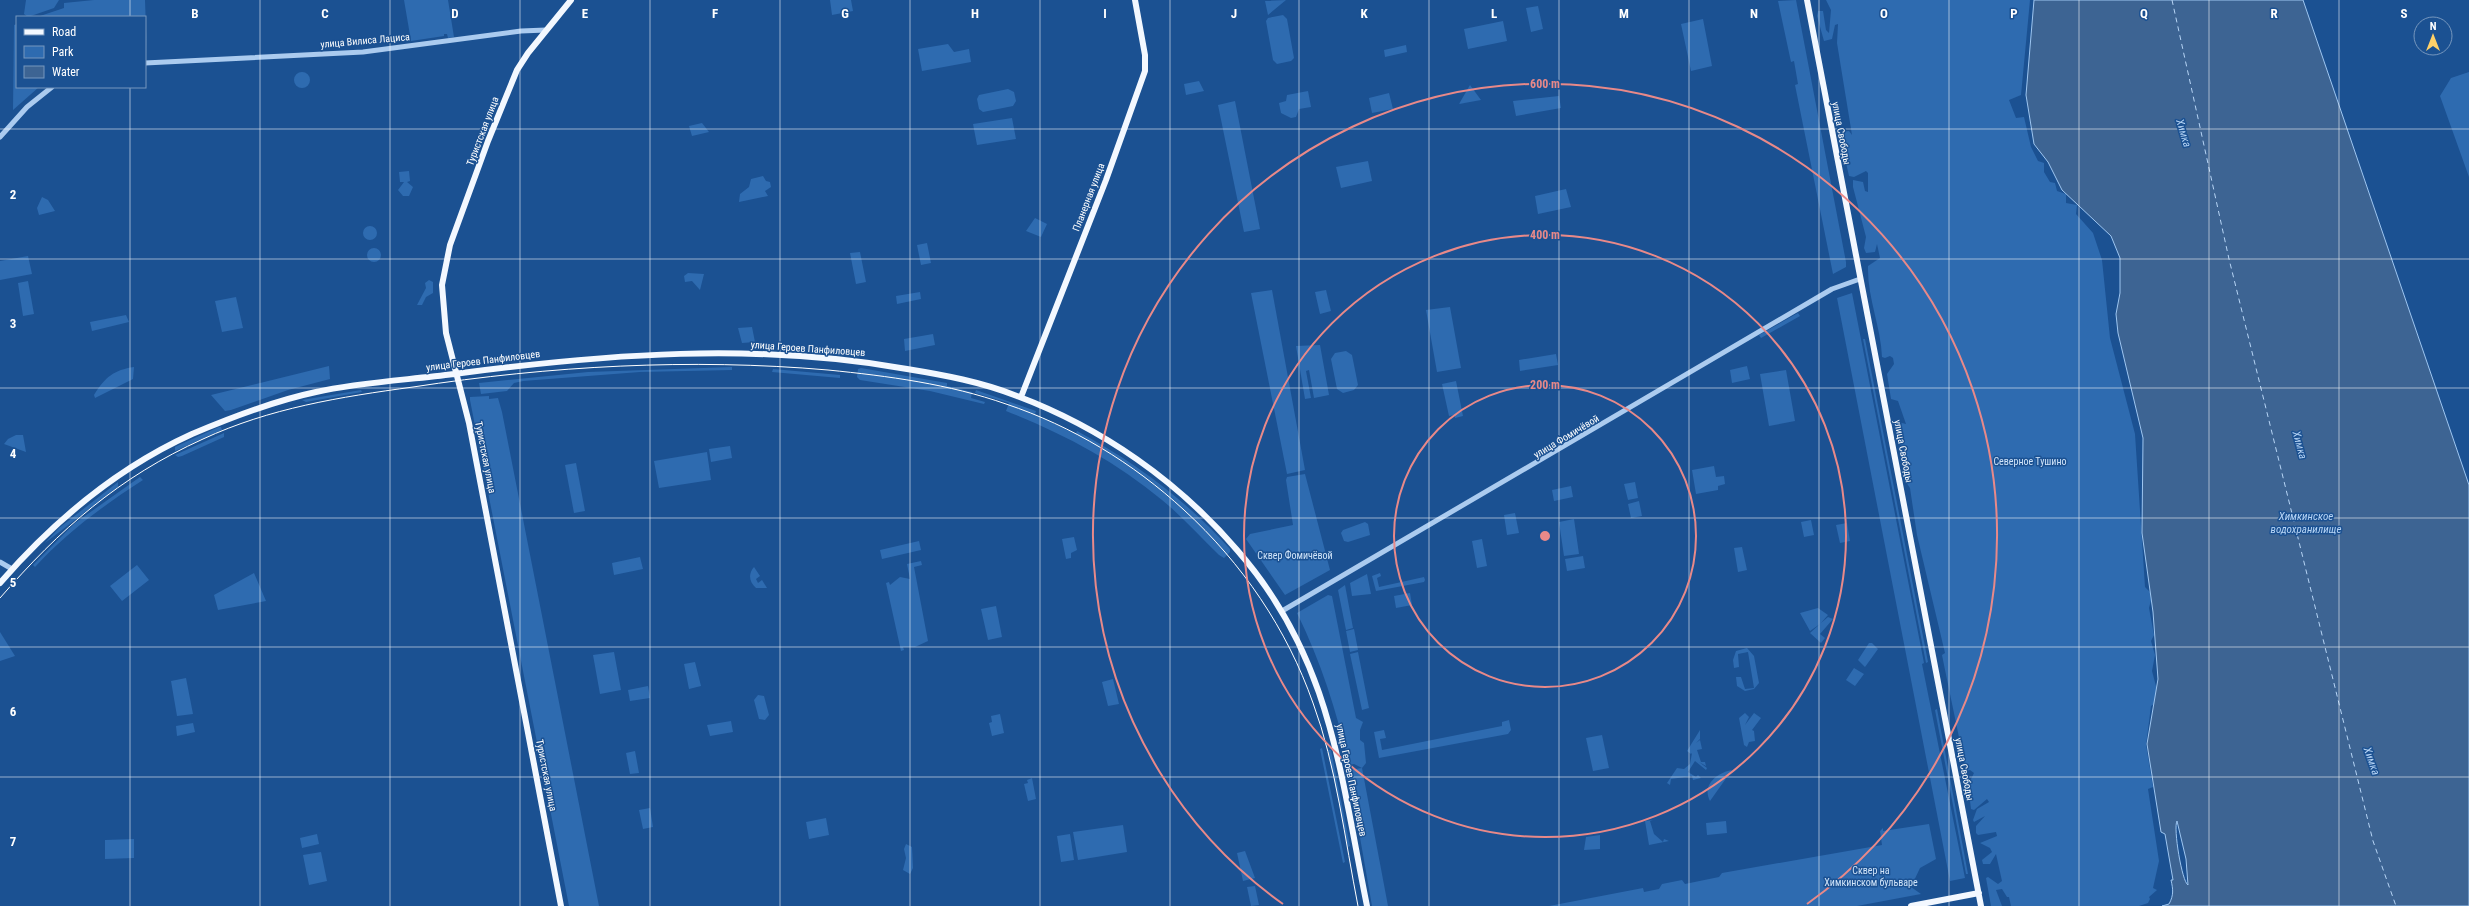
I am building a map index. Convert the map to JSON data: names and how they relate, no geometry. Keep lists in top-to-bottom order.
{
  "streets": {
    "main road": [
      "Туристская улица",
      "улица Свободы",
      "Планерная улица",
      "улица Героев Панфиловцев"
    ],
    "street": ["улица Вилиса Лациса", "улица Фомичёвой"]
  },
  "crossings": [
    ["улица Вилиса Лациса", "Туристская улица"],
    ["Туристская улица", "улица Героев Панфиловцев"],
    ["улица Свободы", "улица Фомичёвой"],
    ["Планерная улица", "улица Героев Панфиловцев"],
    ["улица Героев Панфиловцев", "улица Фомичёвой"]
  ],
  "water": ["Химка", "Химкинское водохранилище"],
  "parks": ["Северное Тушино", "Сквер Фомичёвой", "Сквер на Химкинском бульваре"],
  "legend": ["Road", "Park", "Water"],
  "north": "top",
  "grid": {
    "columns": [
      "B",
      "C",
      "D",
      "E",
      "F",
      "G",
      "H",
      "I",
      "J",
      "K",
      "L",
      "M",
      "N",
      "O",
      "P",
      "Q",
      "R",
      "S"
    ],
    "rows": [
      "2",
      "3",
      "4",
      "5",
      "6",
      "7"
    ]
  },
  "rings": ["600 m", "400 m", "200 m"]
}
